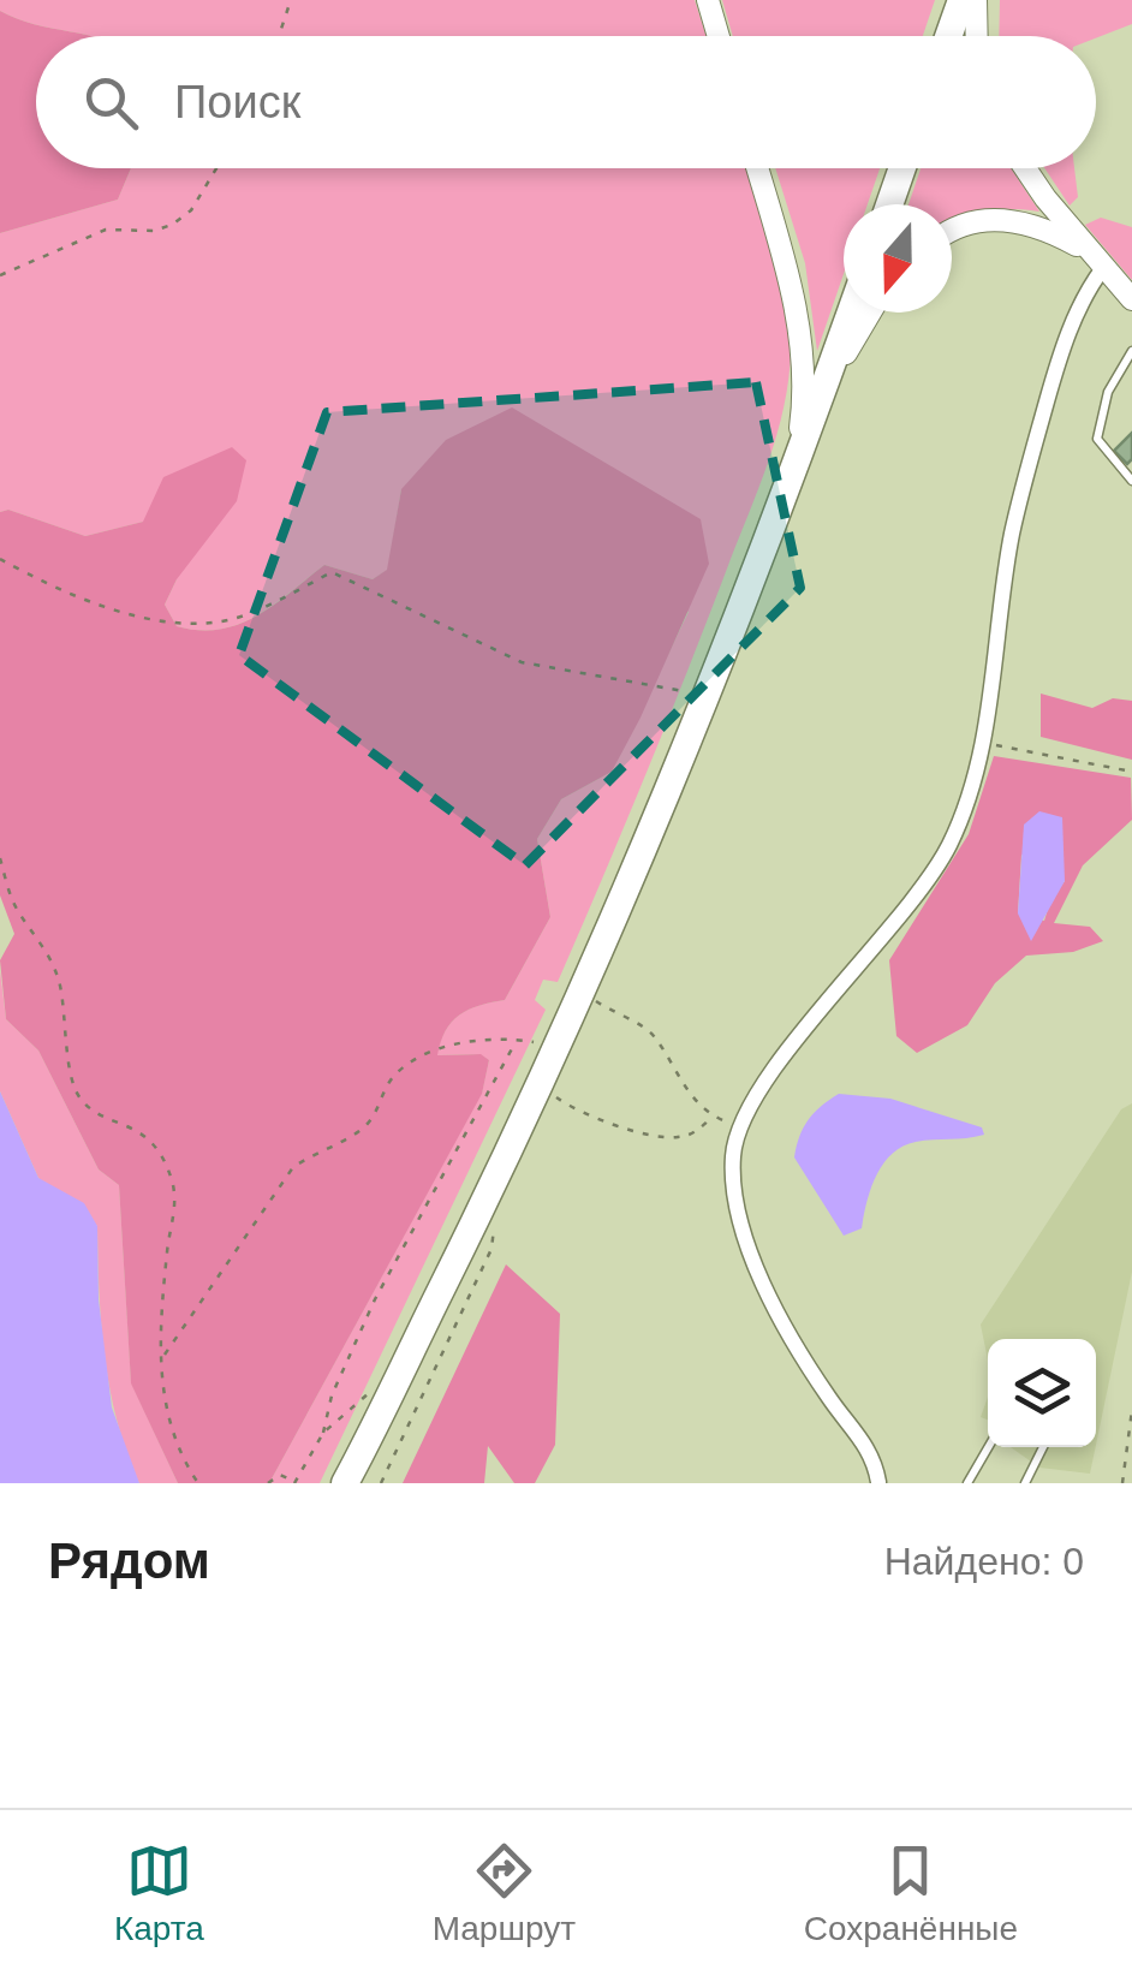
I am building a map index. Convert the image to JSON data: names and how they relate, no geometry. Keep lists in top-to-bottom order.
{
  "north": "bottom",
  "page": {
    "search": "Поиск",
    "heading": ["Рядом", "Найдено: 0"],
    "nav": ["Карта", "Маршрут", "Сохранённые"]
  }
}
